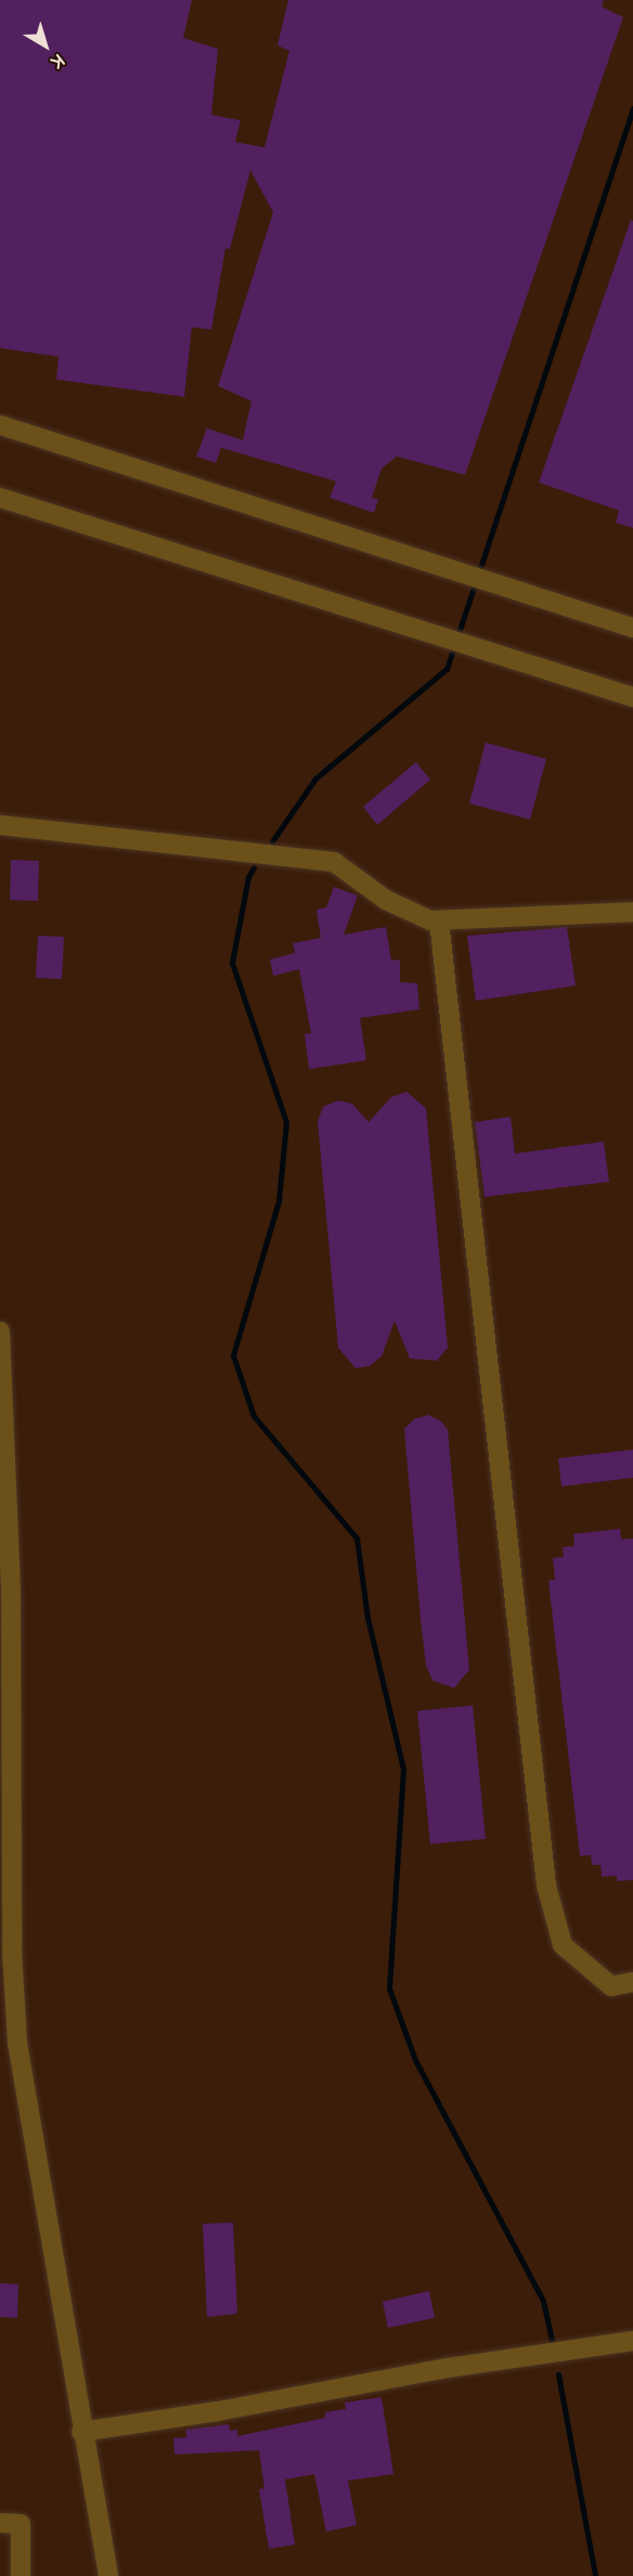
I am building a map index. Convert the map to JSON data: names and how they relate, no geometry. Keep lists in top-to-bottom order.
{
  "north": "bottom right"
}
